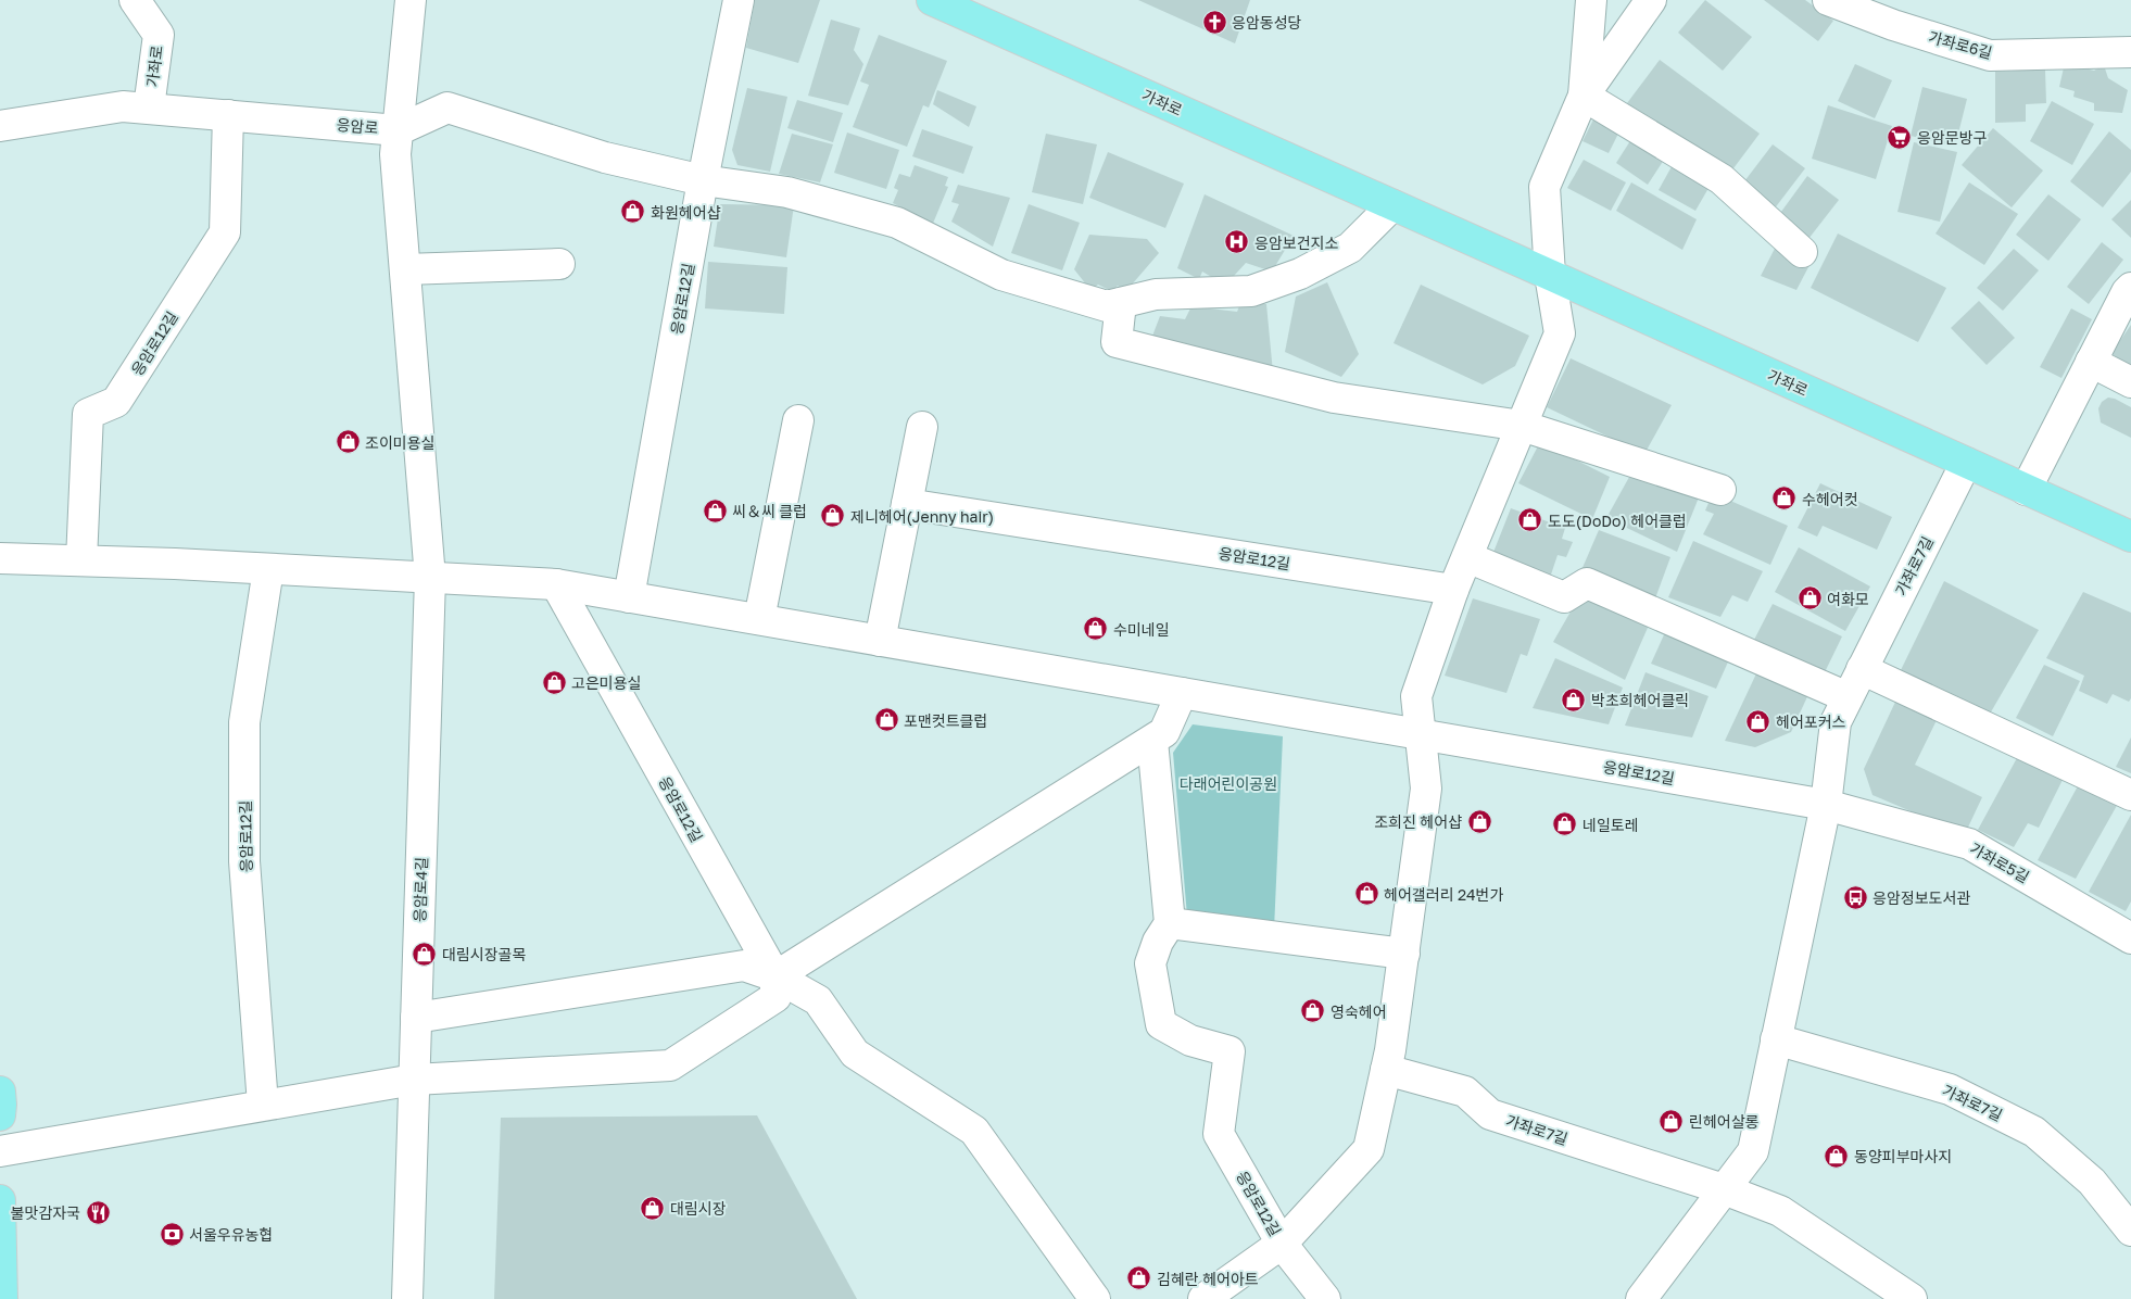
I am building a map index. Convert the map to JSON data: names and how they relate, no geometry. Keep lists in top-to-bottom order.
{
  "streets": {
    "main road": ["가좌로"],
    "street": [
      "가좌로6길",
      "응암로",
      "응암로12길",
      "가좌로7길",
      "가좌로5길",
      "응암로4길"
    ]
  },
  "crossings": [
    ["가좌로", "응암로"],
    ["가좌로", "가좌로7길"],
    ["응암로", "응암로12길"],
    ["응암로12길", "가좌로7길"],
    ["응암로12길", "가좌로5길"],
    ["응암로12길", "응암로4길"],
    ["가좌로7길", "가좌로5길"]
  ],
  "parks": ["다래어린이공원"],
  "places": {
    "church": ["응암동성당"],
    "supermarket": ["응암문방구"],
    "shop": [
      "화원헤어샵",
      "조이미용실",
      "수헤어컷",
      "씨＆씨 클럽",
      "제니헤어(Jenny hair)",
      "도도(DoDo) 헤어클럽",
      "여화모",
      "수미네일",
      "고은미용실",
      "박초희헤어클릭",
      "포맨컷트클럽",
      "헤어포커스",
      "조희진 헤어샵",
      "네일토레",
      "헤어갤러리 24번가",
      "대림시장골목",
      "영숙헤어",
      "린헤어살롱",
      "동양피부마사지",
      "대림시장",
      "김혜란 헤어아트"
    ],
    "hospital": ["응암보건지소"],
    "bus stop": ["응암정보도서관"],
    "restaurant": ["불맛감자국"],
    "bank": ["서울우유농협"]
  }
}
